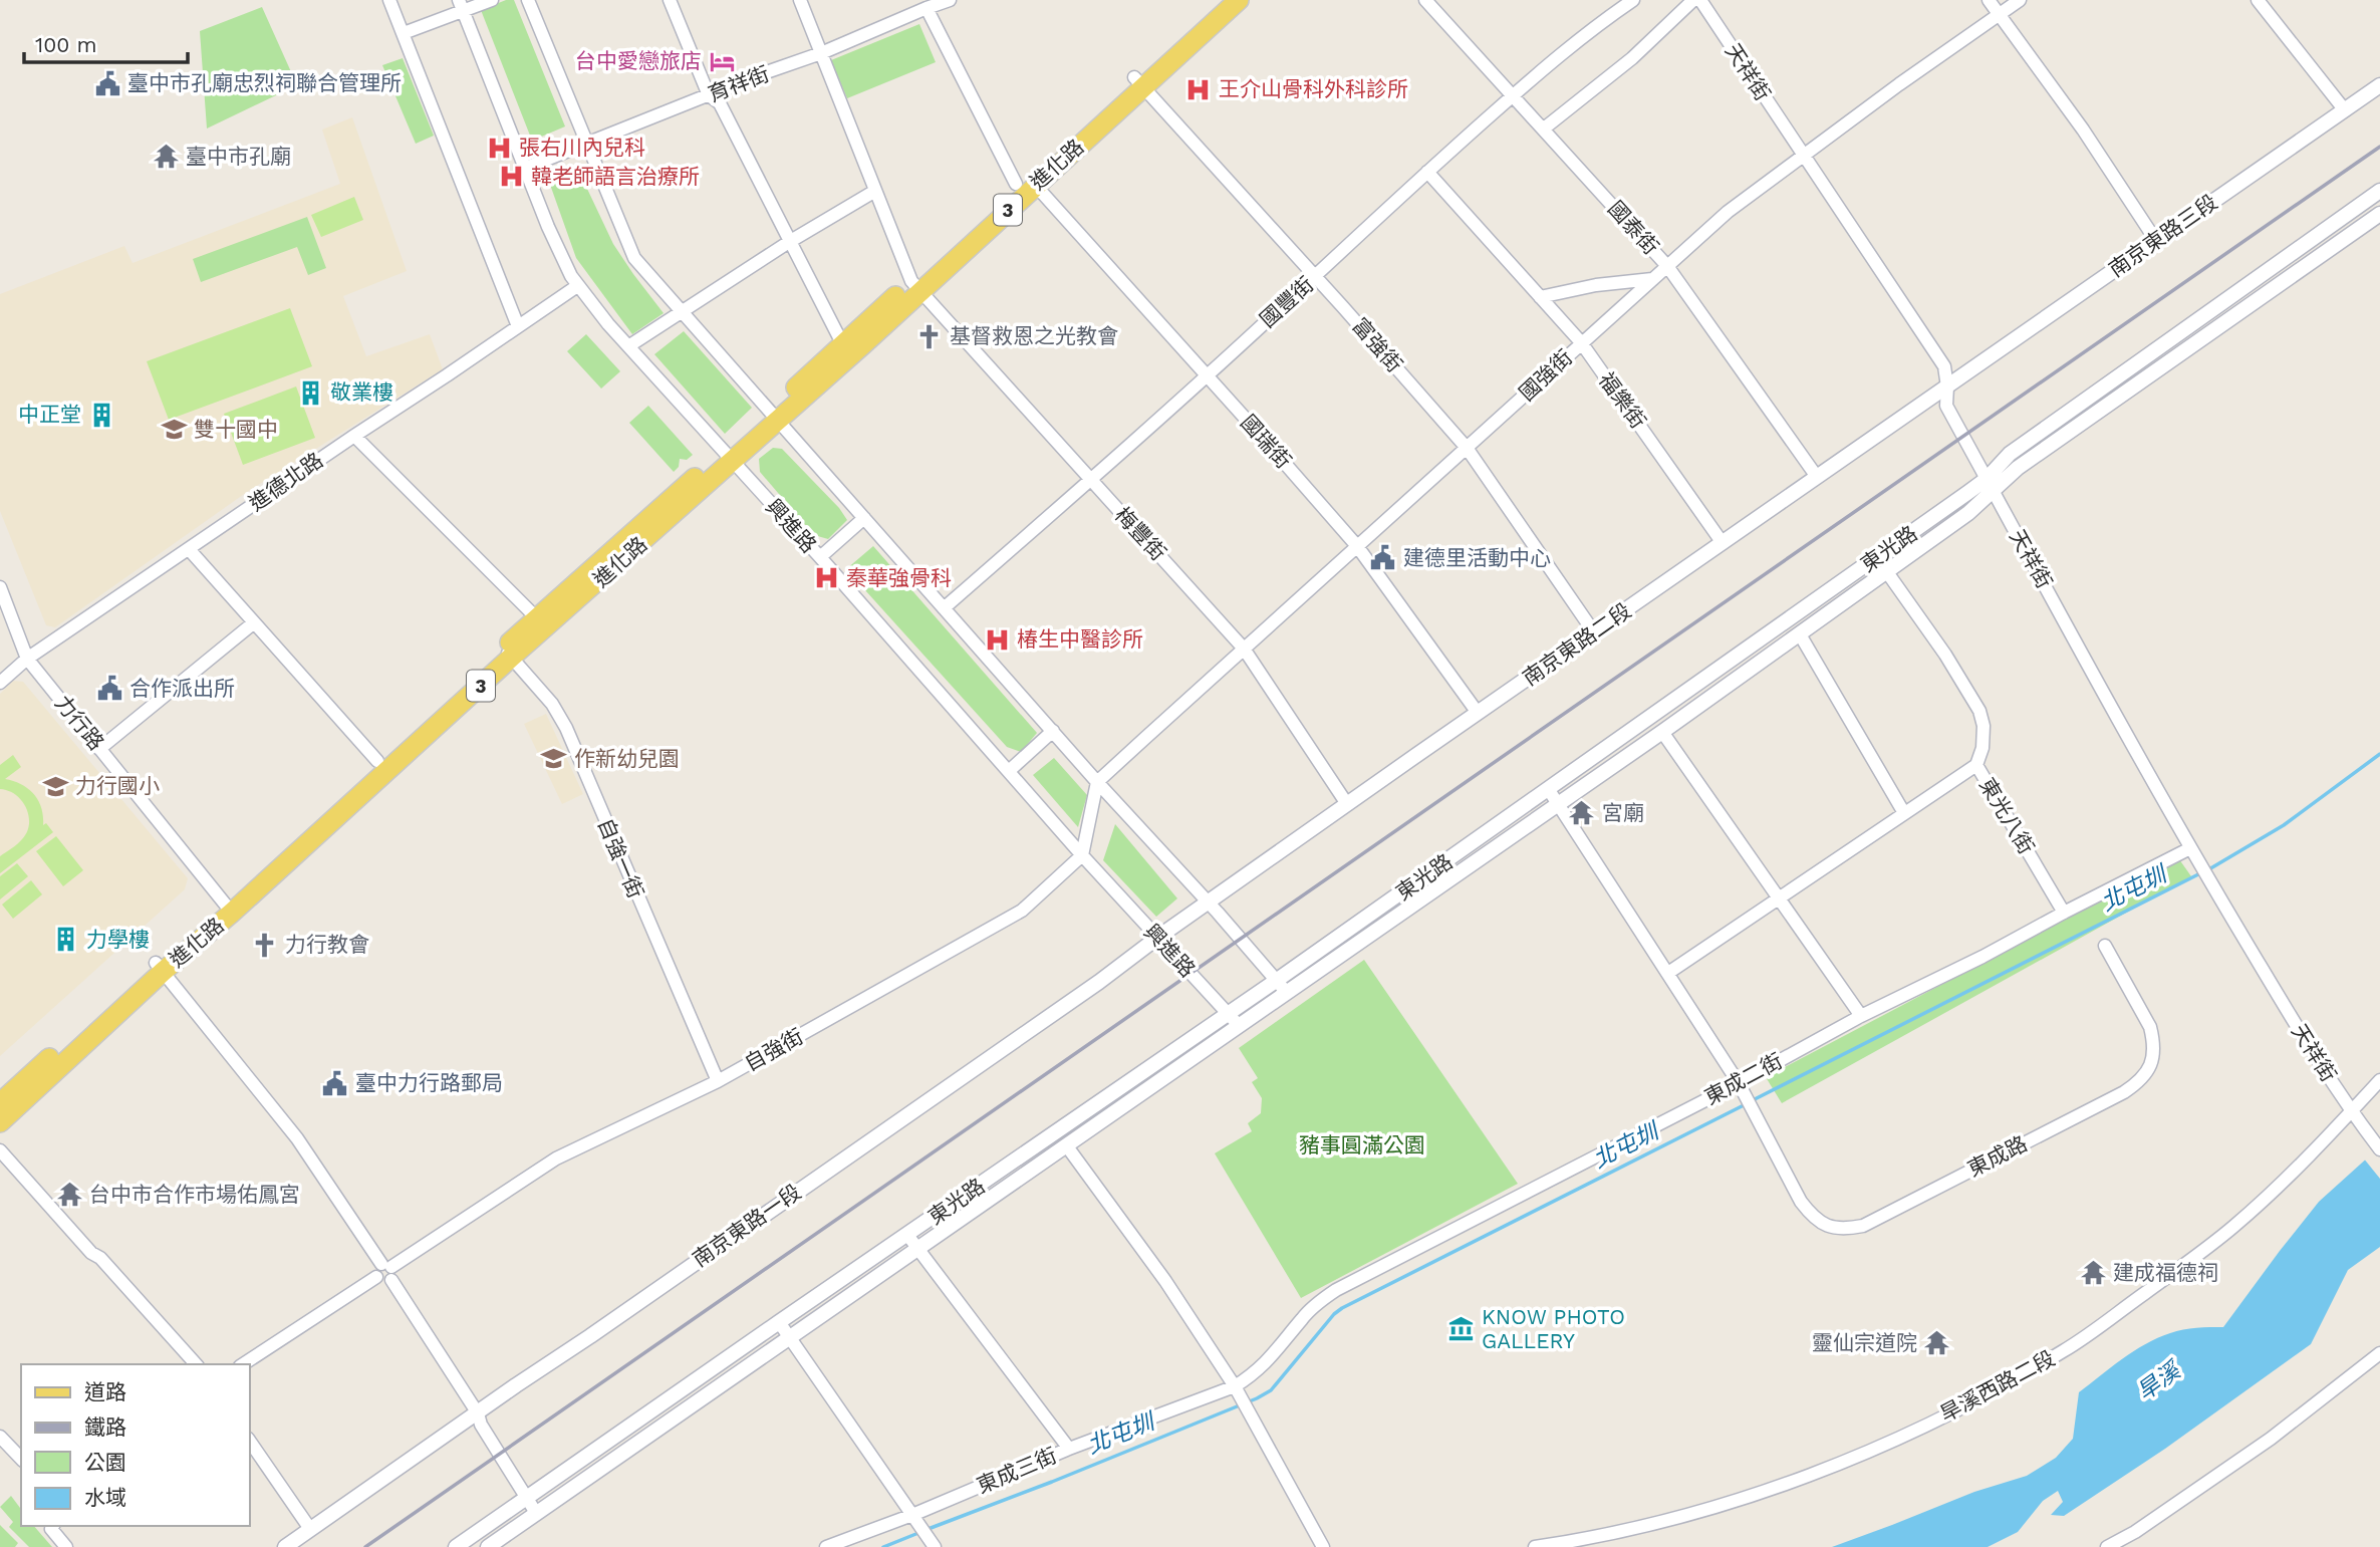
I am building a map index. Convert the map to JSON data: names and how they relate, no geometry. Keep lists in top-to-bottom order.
{
  "streets": {
    "main road": ["進化路", "3"],
    "street": [
      "天祥街",
      "育祥街",
      "國泰街",
      "南京東路三段",
      "國豐街",
      "富強街",
      "國強街",
      "福樂街",
      "國瑞街",
      "進德北路",
      "興進路",
      "梅豐街",
      "東光路",
      "南京東路二段",
      "力行路",
      "東光八街",
      "自強一街",
      "自強街",
      "東成二街",
      "東成路",
      "南京東路一段",
      "旱溪西路二段",
      "東成三街"
    ]
  },
  "crossings": [
    ["天祥街", "南京東路三段"],
    ["天祥街", "國強街"],
    ["天祥街", "東光路"],
    ["天祥街", "南京東路二段"],
    ["天祥街", "東成二街"],
    ["天祥街", "旱溪西路二段"],
    ["育祥街", "國瑞街"],
    ["育祥街", "興進路"],
    ["育祥街", "梅豐街"],
    ["進化路", "富強街"],
    ["進化路", "國瑞街"],
    ["進化路", "興進路"],
    ["進化路", "梅豐街"],
    ["進化路", "力行路"],
    ["進化路", "自強一街"],
    ["國泰街", "國豐街"],
    ["國泰街", "國強街"],
    ["國泰街", "南京東路二段"],
    ["南京東路三段", "南京東路二段"],
    ["國豐街", "富強街"],
    ["國豐街", "福樂街"],
    ["國豐街", "國瑞街"],
    ["國豐街", "梅豐街"],
    ["富強街", "國強街"],
    ["富強街", "南京東路二段"],
    ["國強街", "福樂街"],
    ["國強街", "國瑞街"],
    ["國強街", "梅豐街"],
    ["福樂街", "南京東路二段"],
    ["國瑞街", "南京東路二段"],
    ["進德北路", "興進路"],
    ["進德北路", "力行路"],
    ["興進路", "東光路"],
    ["興進路", "自強街"],
    ["興進路", "南京東路一段"],
    ["梅豐街", "南京東路二段"],
    ["東光路", "東光八街"],
    ["南京東路二段", "南京東路一段"],
    ["東光八街", "東成二街"],
    ["自強一街", "自強街"],
    ["東成二街", "東成路"],
    ["東成二街", "東成三街"]
  ],
  "water": ["北屯圳", "旱溪"],
  "parks": ["豬事圓滿公園"],
  "places": {
    "hotel": ["台中愛戀旅店"],
    "public building": [
      "臺中市孔廟忠烈祠聯合管理所",
      "建德里活動中心",
      "合作派出所",
      "臺中力行路郵局"
    ],
    "hospital": [
      "王介山骨科外科診所",
      "張右川內兒科",
      "韓老師語言治療所",
      "秦華強骨科",
      "椿生中醫診所"
    ],
    "temple": [
      "臺中市孔廟",
      "宮廟",
      "台中市合作市場佑鳳宮",
      "建成福德祠",
      "靈仙宗道院"
    ],
    "church": ["基督救恩之光教會", "力行教會"],
    "building": ["敬業樓", "中正堂", "力學樓"],
    "school or university": ["雙十國中", "作新幼兒園", "力行國小"],
    "museum": ["KNOW PHOTO GALLERY"]
  },
  "legend": [
    "道路",
    "鐵路",
    "公園",
    "水域"
  ],
  "scale_bar": "100 m"
}
